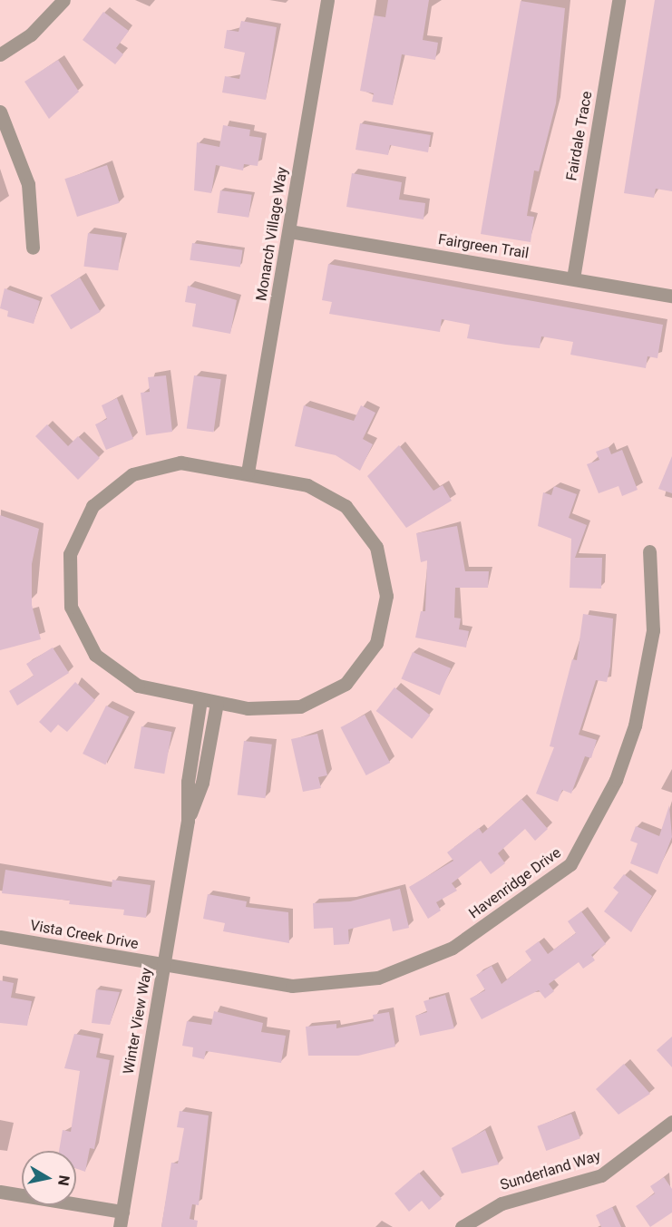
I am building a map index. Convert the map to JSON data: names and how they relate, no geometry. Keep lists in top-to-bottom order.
{
  "streets": {
    "street": [
      "Fairdale Trace",
      "Monarch Village Way",
      "Fairgreen Trail",
      "Havenridge Drive",
      "Vista Creek Drive",
      "Winter View Way",
      "Sunderland Way"
    ]
  },
  "crossings": [
    ["Fairdale Trace", "Fairgreen Trail"],
    ["Monarch Village Way", "Fairgreen Trail"],
    ["Havenridge Drive", "Vista Creek Drive"],
    ["Havenridge Drive", "Winter View Way"],
    ["Vista Creek Drive", "Winter View Way"]
  ],
  "north": "right"
}
